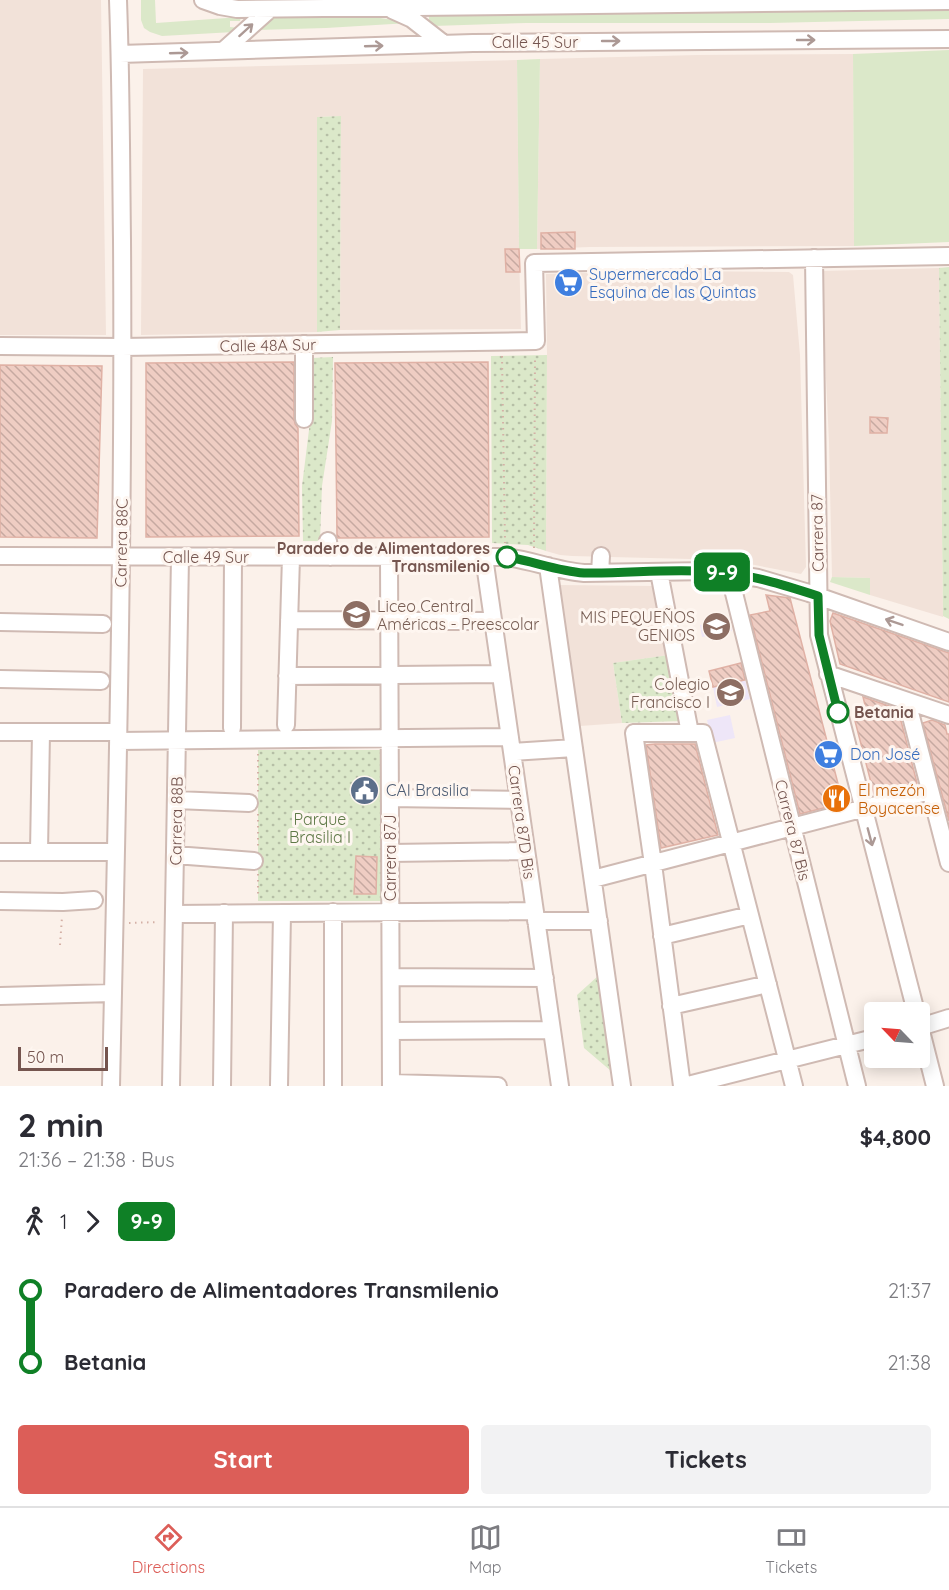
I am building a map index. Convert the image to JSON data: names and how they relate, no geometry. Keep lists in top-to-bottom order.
{
  "streets": {
    "street": [
      "Calle 45 Sur",
      "Calle 48A Sur",
      "Carrera 87",
      "Carrera 88C",
      "Calle 49 Sur",
      "Carrera 88B",
      "Carrera 87D Bis",
      "Carrera 87 Bis",
      "Carrera 87J"
    ]
  },
  "crossings": [
    ["Calle 45 Sur", "Carrera 88C"],
    ["Calle 48A Sur", "Carrera 88C"],
    ["Carrera 87", "Calle 49 Sur"],
    ["Carrera 88C", "Calle 49 Sur"],
    ["Calle 49 Sur", "Carrera 88B"],
    ["Calle 49 Sur", "Carrera 87D Bis"],
    ["Calle 49 Sur", "Carrera 87 Bis"],
    ["Calle 49 Sur", "Carrera 87J"]
  ],
  "parks": ["Parque Brasilia I"],
  "places": {
    "supermarket": ["Supermercado La Esquina de las Quintas", "Don José"],
    "other": ["Paradero de Alimentadores Transmilenio", "Betania"],
    "school or university": ["Liceo Central Américas - Preescolar", "MIS PEQUEÑOS GENIOS", "Colegio Francisco I"],
    "public building": ["CAI Brasilia"],
    "restaurant": ["El mezón Boyacense"]
  },
  "lines": ["bus line 9-9"],
  "scale_bar": "50 m",
  "north": "top left",
  "page": {
    "on_map": "9-9",
    "scale": "50 m",
    "heading": ["2 min", "21:36 – 21:38 · Bus", "$4,800"],
    "legs": ["1", "9-9"],
    "list": [
      {
        "name": "Paradero de Alimentadores Transmilenio",
        "value": "21:37"
      },
      {
        "name": "Betania",
        "value": "21:38"
      }
    ],
    "buttons": ["Start", "Tickets"],
    "tabs": ["Directions", "Map", "Tickets"]
  }
}
